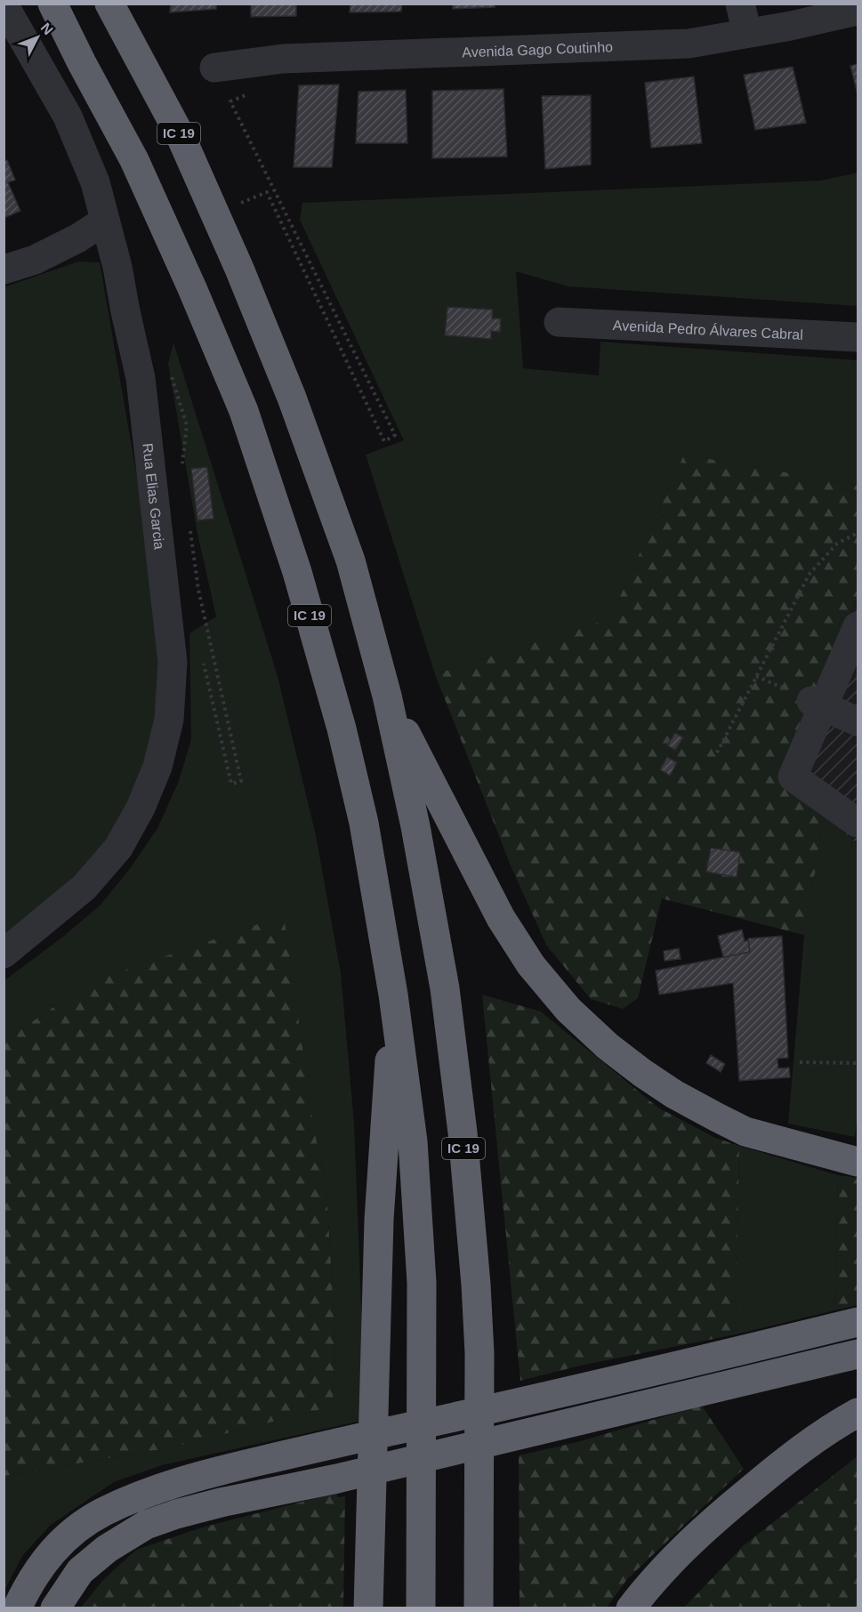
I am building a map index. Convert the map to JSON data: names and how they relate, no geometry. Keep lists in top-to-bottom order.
{
  "streets": {
    "highway": ["IC 19"],
    "street": ["Avenida Gago Coutinho", "Avenida Pedro Álvares Cabral", "Rua Elias Garcia"]
  },
  "north": "top right"
}
